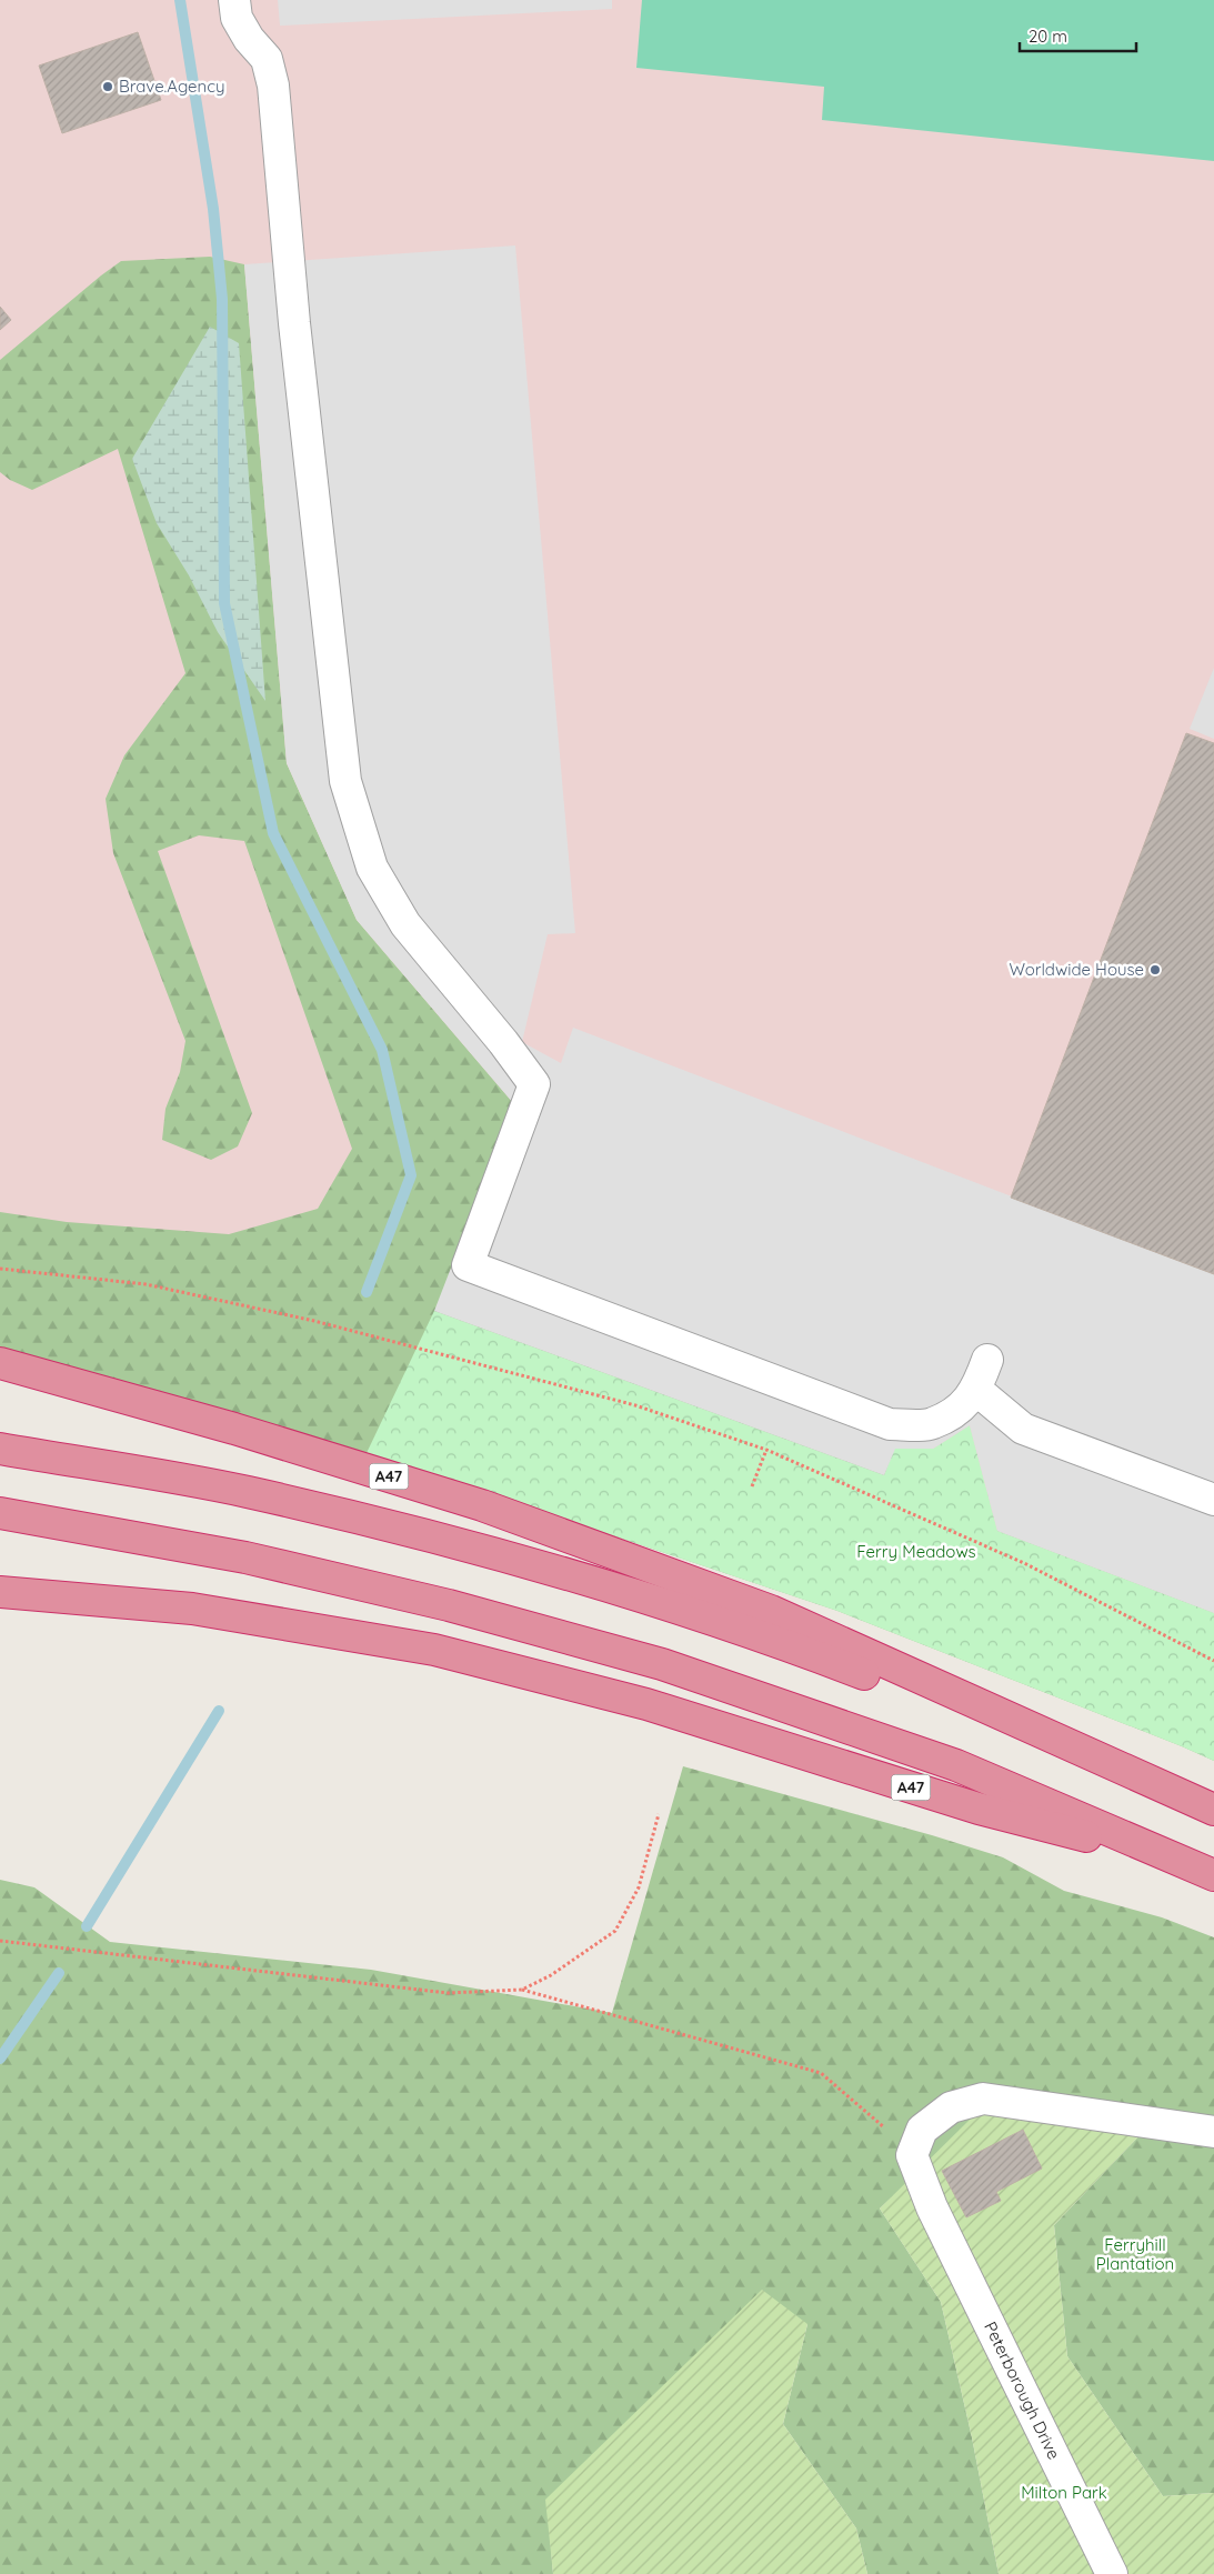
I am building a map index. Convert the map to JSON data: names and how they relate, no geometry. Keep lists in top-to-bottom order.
{
  "streets": {
    "highway": ["A47"],
    "street": ["Peterborough Drive"]
  },
  "parks": ["Ferry Meadows", "Ferryhill Plantation", "Milton Park"],
  "places": ["Brave.Agency", "Worldwide House"],
  "scale_bar": "20 m"
}
